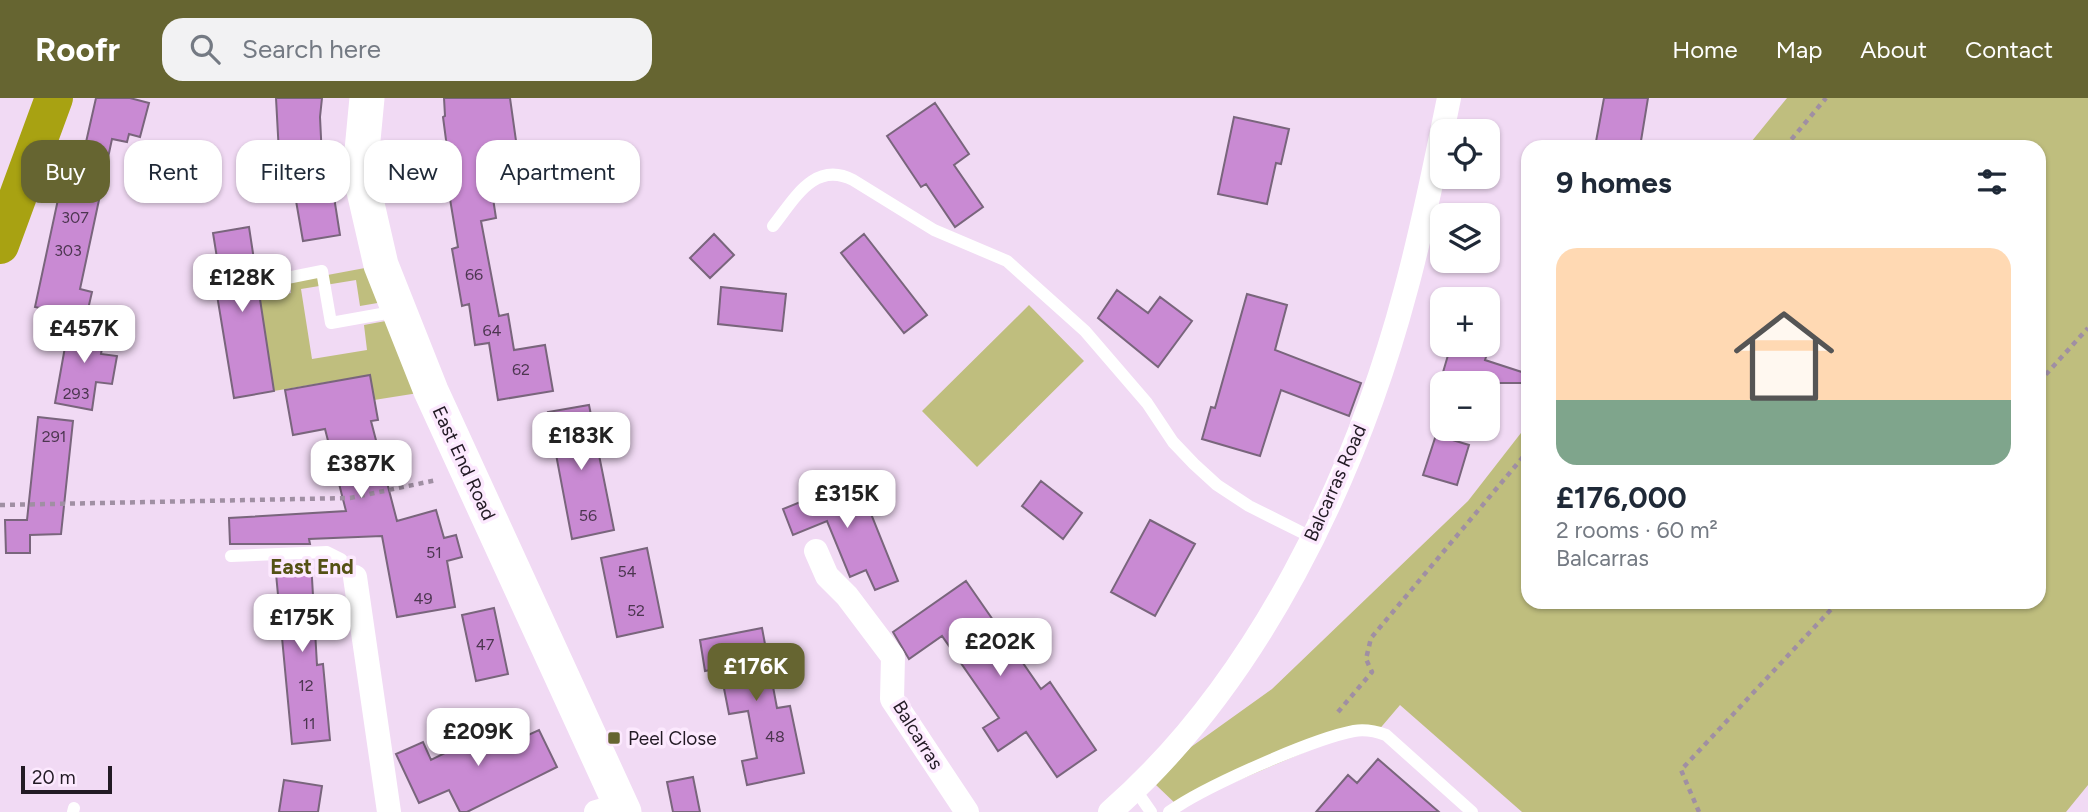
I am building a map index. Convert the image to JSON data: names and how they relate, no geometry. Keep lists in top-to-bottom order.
{
  "streets": {
    "street": ["East End Road", "Balcarras Road", "Balcarras"]
  },
  "districts": ["East End"],
  "places": {
    "transit": ["Peel Close"]
  },
  "house_numbers": [
    "307",
    "303",
    "66",
    "64",
    "62",
    "293",
    "291",
    "56",
    "51",
    "54",
    "49",
    "52",
    "47",
    "12",
    "11",
    "48"
  ],
  "scale_bar": "20 m",
  "page": {
    "header": "Roofr",
    "search": "Search here",
    "nav": [
      "Home",
      "Map",
      "About",
      "Contact"
    ],
    "map_buttons": ["+", "−"],
    "chip": [
      "Buy",
      "Rent",
      "Filters",
      "New",
      "Apartment"
    ],
    "heading": "9 homes",
    "list": [
      {
        "name": "£176,000",
        "note": "2 rooms · 60 m² · Balcarras"
      }
    ],
    "price": [
      "£128K",
      "£457K",
      "£183K",
      "£387K",
      "£315K",
      "£175K",
      "£202K",
      "£176K",
      "£209K"
    ],
    "scale": "20 m"
  }
}
